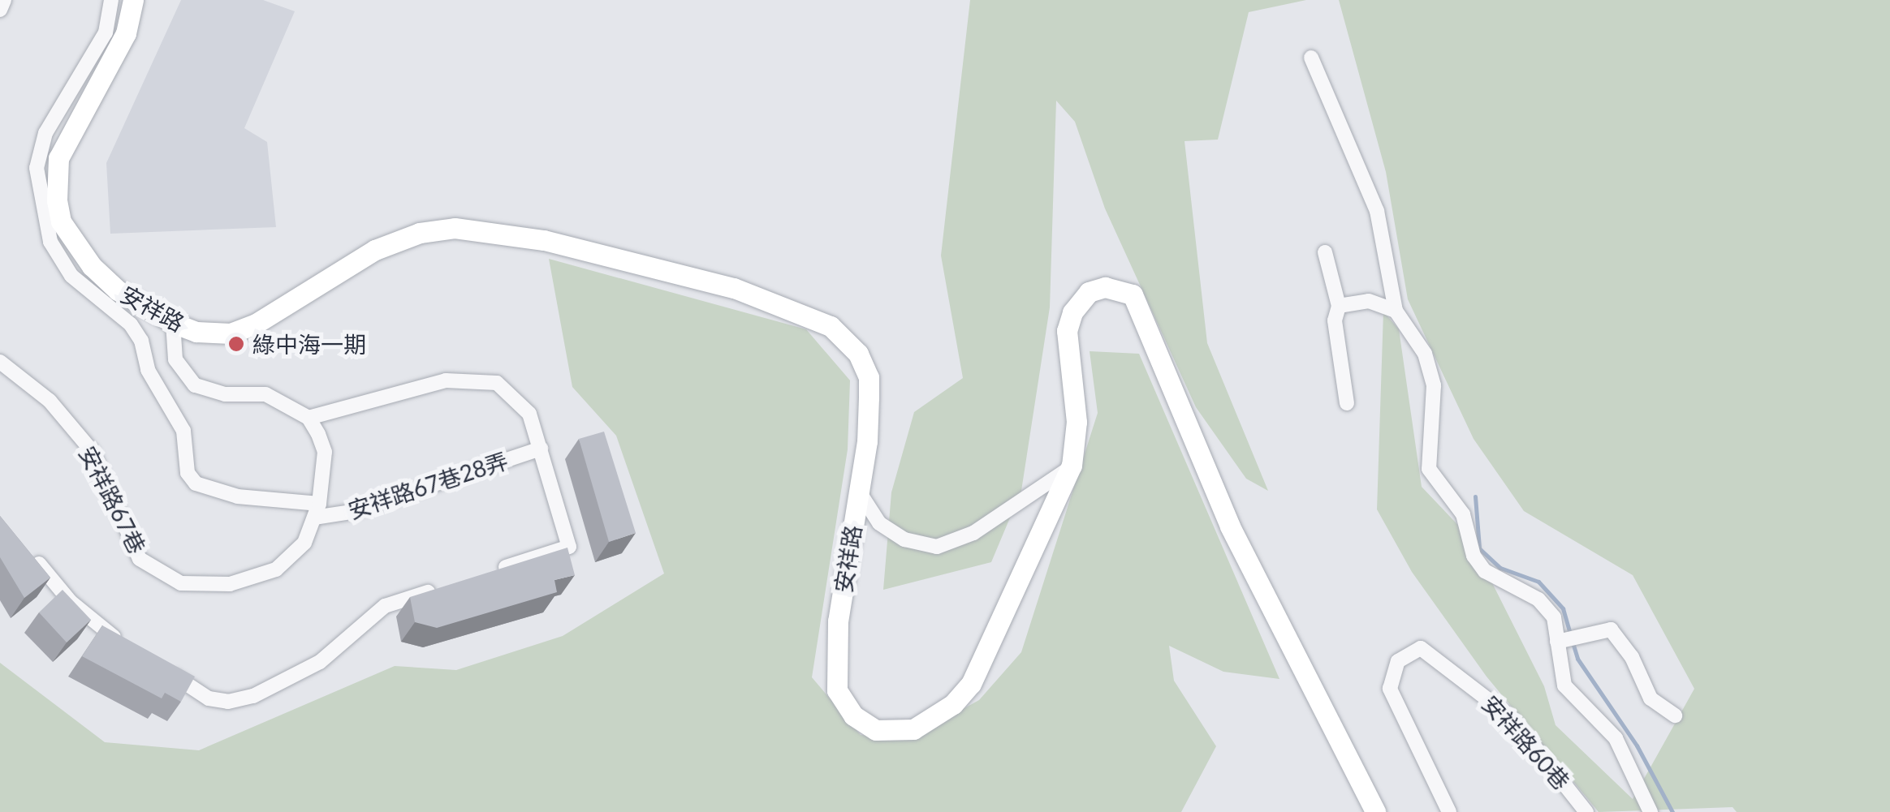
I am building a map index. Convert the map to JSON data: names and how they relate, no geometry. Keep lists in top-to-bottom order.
{
  "streets": {
    "street": [
      "安祥路",
      "安祥路67巷28弄",
      "安祥路67巷",
      "安祥路60巷"
    ]
  },
  "crossings": [
    ["安祥路67巷28弄", "安祥路67巷"]
  ],
  "places": ["綠中海一期"]
}
